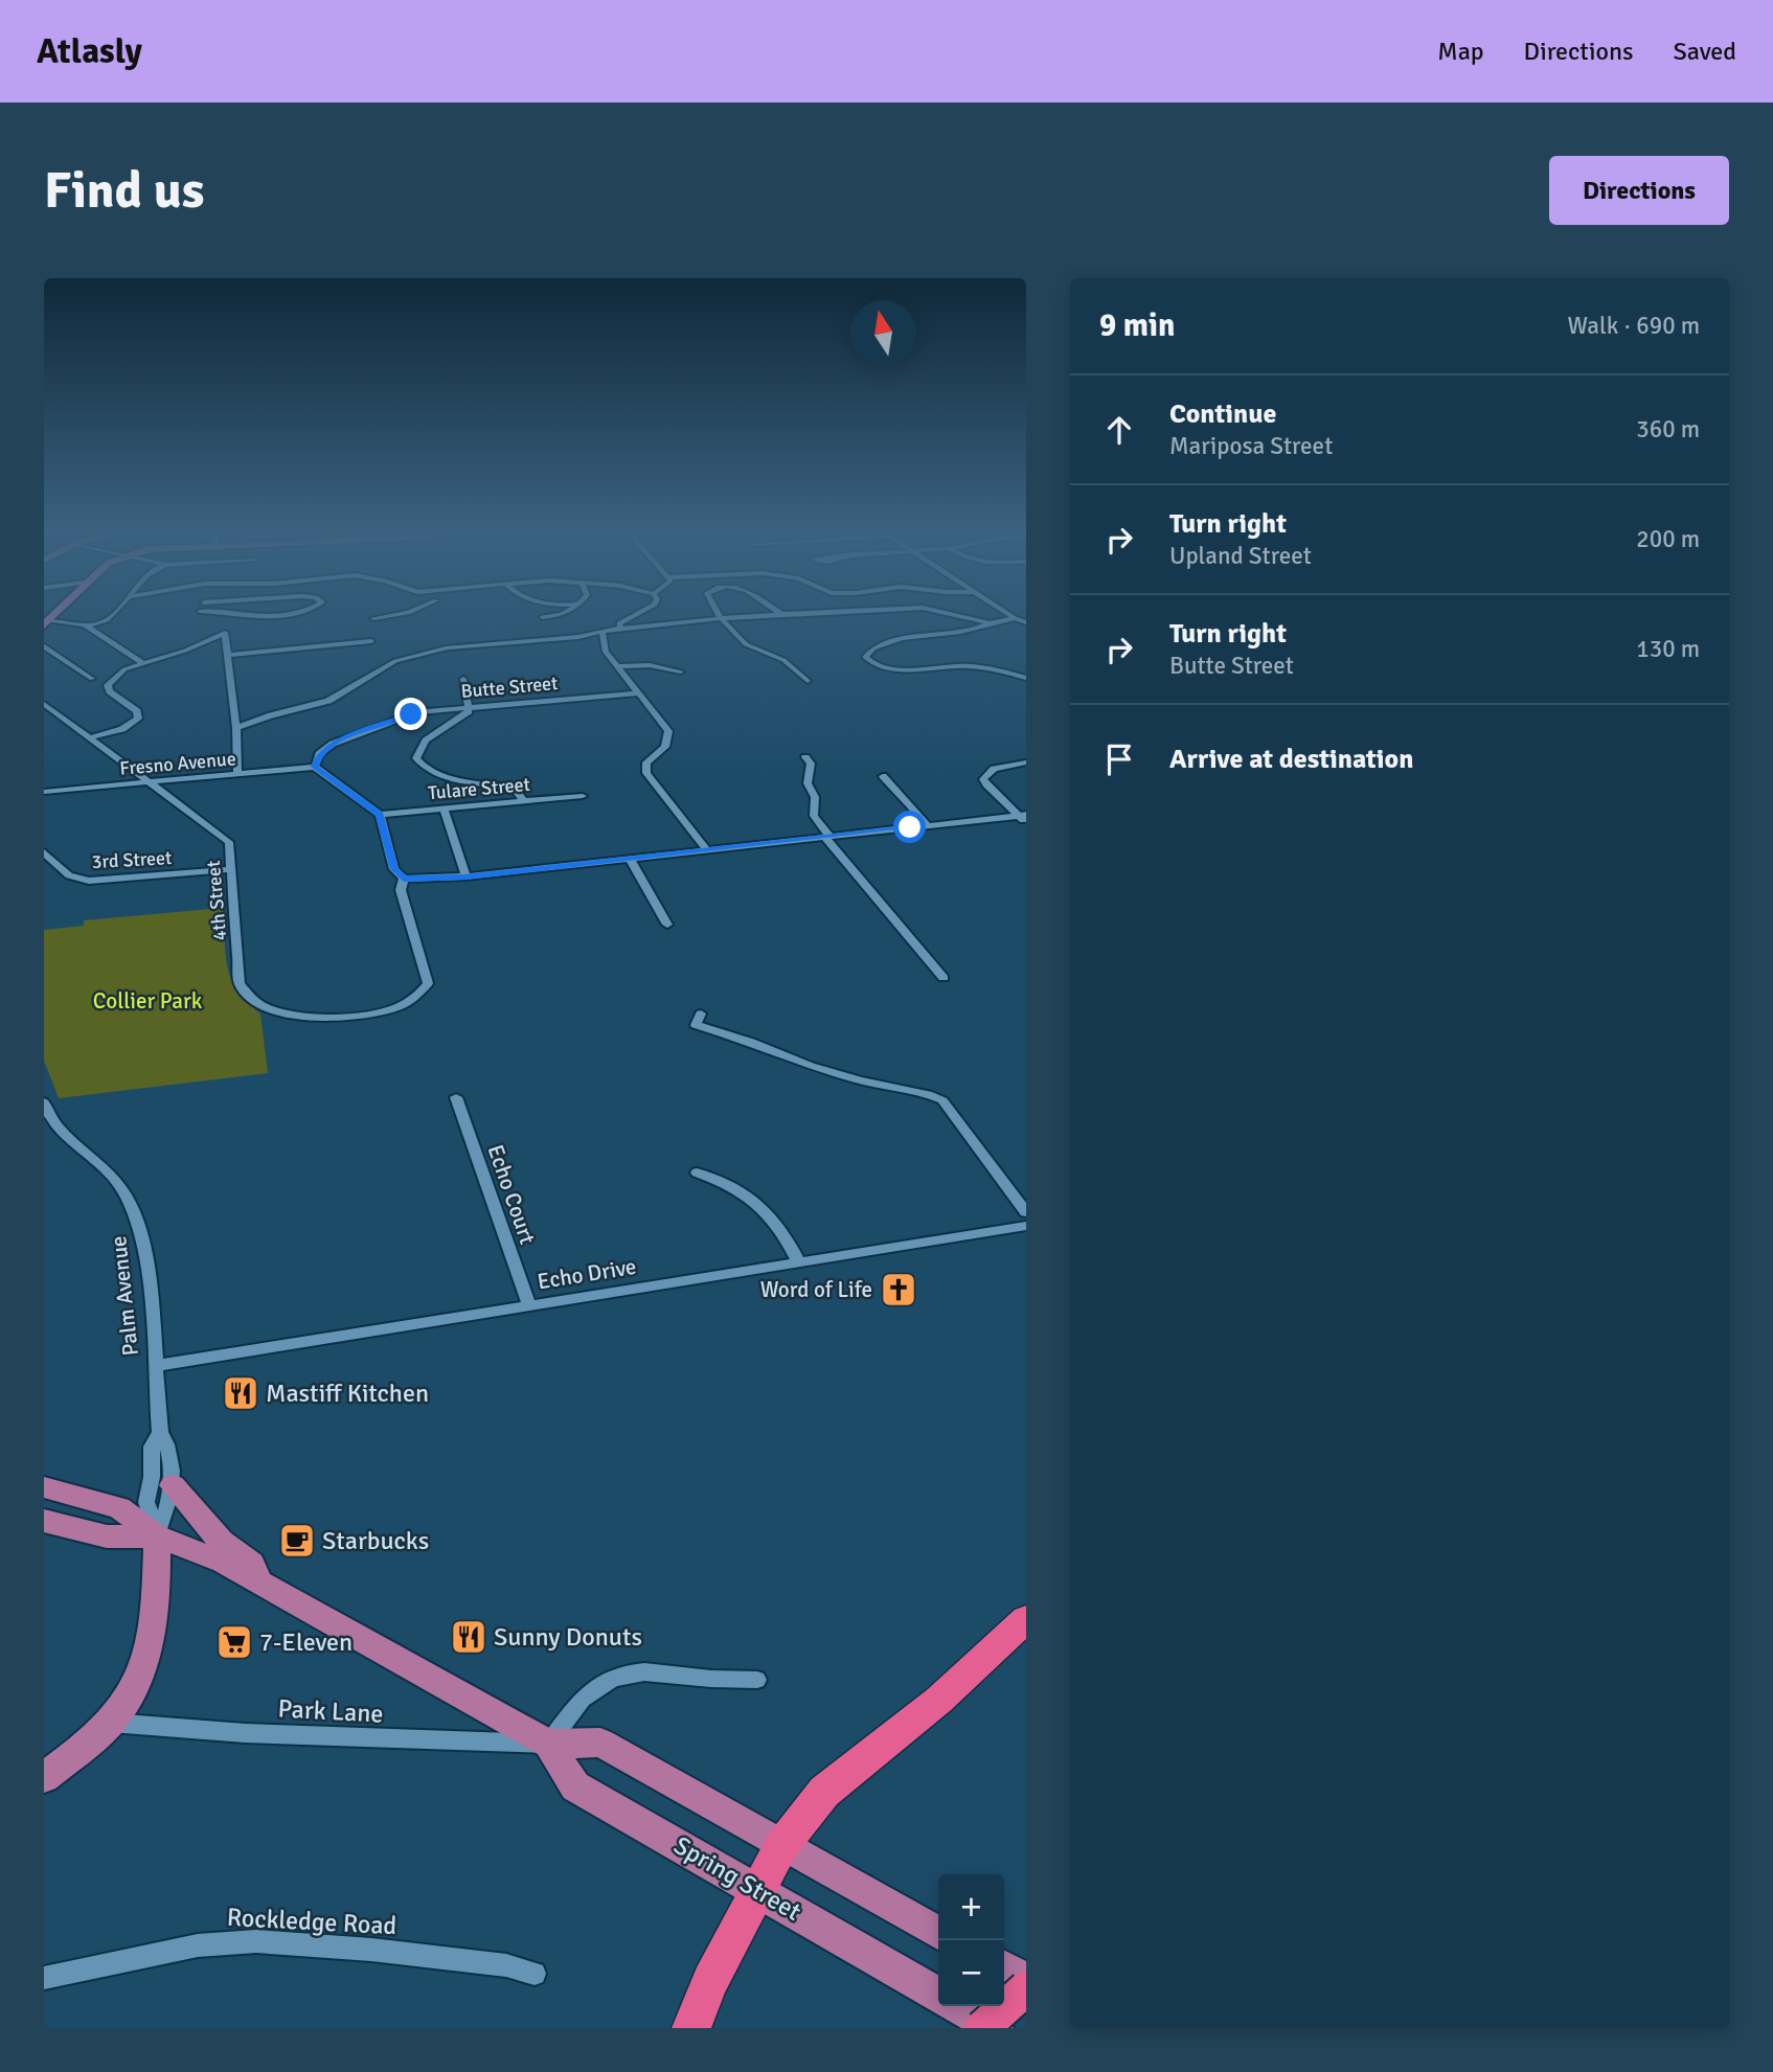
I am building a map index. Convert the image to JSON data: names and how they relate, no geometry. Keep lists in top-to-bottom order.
{
  "streets": {
    "main road": ["Spring Street"],
    "street": [
      "Butte Street",
      "Fresno Avenue",
      "Tulare Street",
      "3rd Street",
      "4th Street",
      "Echo Court",
      "Echo Drive",
      "Palm Avenue",
      "Park Lane",
      "Rockledge Road"
    ]
  },
  "crossings": [
    ["Butte Street", "Fresno Avenue"],
    ["Fresno Avenue", "4th Street"],
    ["3rd Street", "4th Street"],
    ["Echo Court", "Echo Drive"],
    ["Echo Drive", "Palm Avenue"],
    ["Palm Avenue", "Spring Street"],
    ["Park Lane", "Spring Street"]
  ],
  "parks": ["Collier Park"],
  "places": {
    "church": ["Word of Life"],
    "restaurant": ["Mastiff Kitchen", "Sunny Donuts"],
    "cafe": ["Starbucks"],
    "supermarket": ["7-Eleven"]
  },
  "north": "top",
  "page": {
    "header": "Atlasly",
    "nav": ["Map", "Directions", "Saved"],
    "buttons": "Directions",
    "title": "Find us",
    "heading": ["9 min", "Walk · 690 m"],
    "list": [
      ["Continue", "Mariposa Street", "360 m"],
      ["Turn right", "Upland Street", "200 m"],
      ["Turn right", "Butte Street", "130 m"],
      "Arrive at destination"
    ],
    "map_buttons": ["+", "−"]
  }
}
